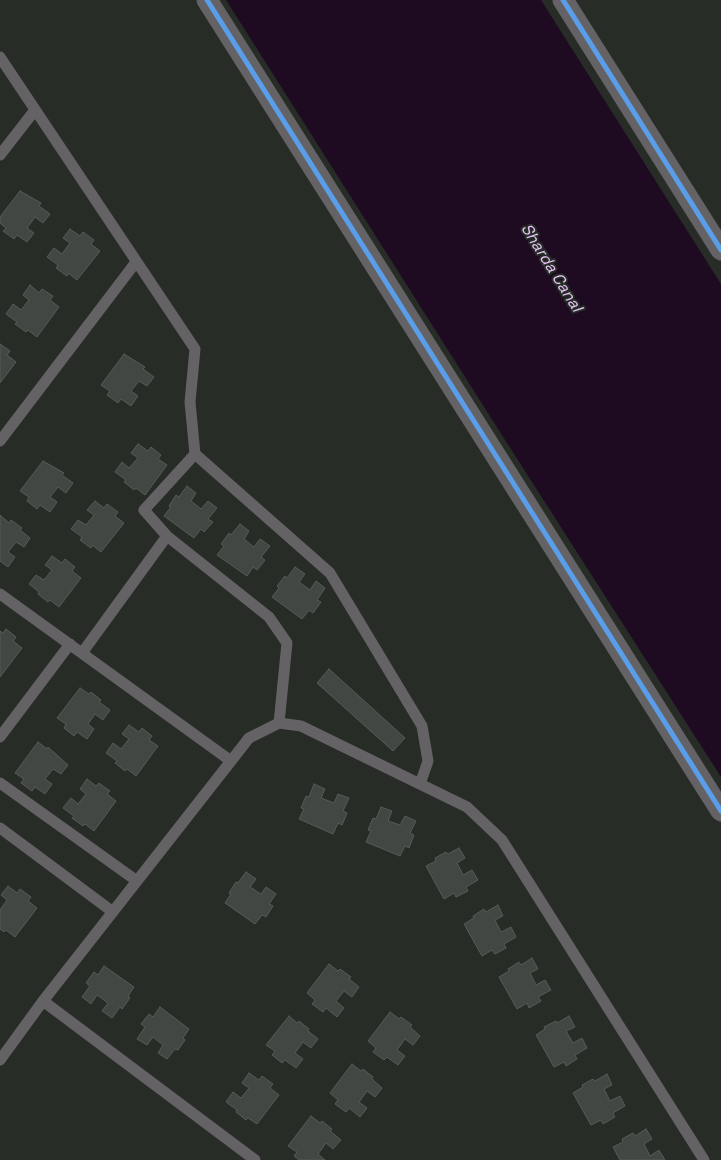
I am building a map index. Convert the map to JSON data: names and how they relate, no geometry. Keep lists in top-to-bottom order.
{
  "water": ["Sharda Canal"]
}
